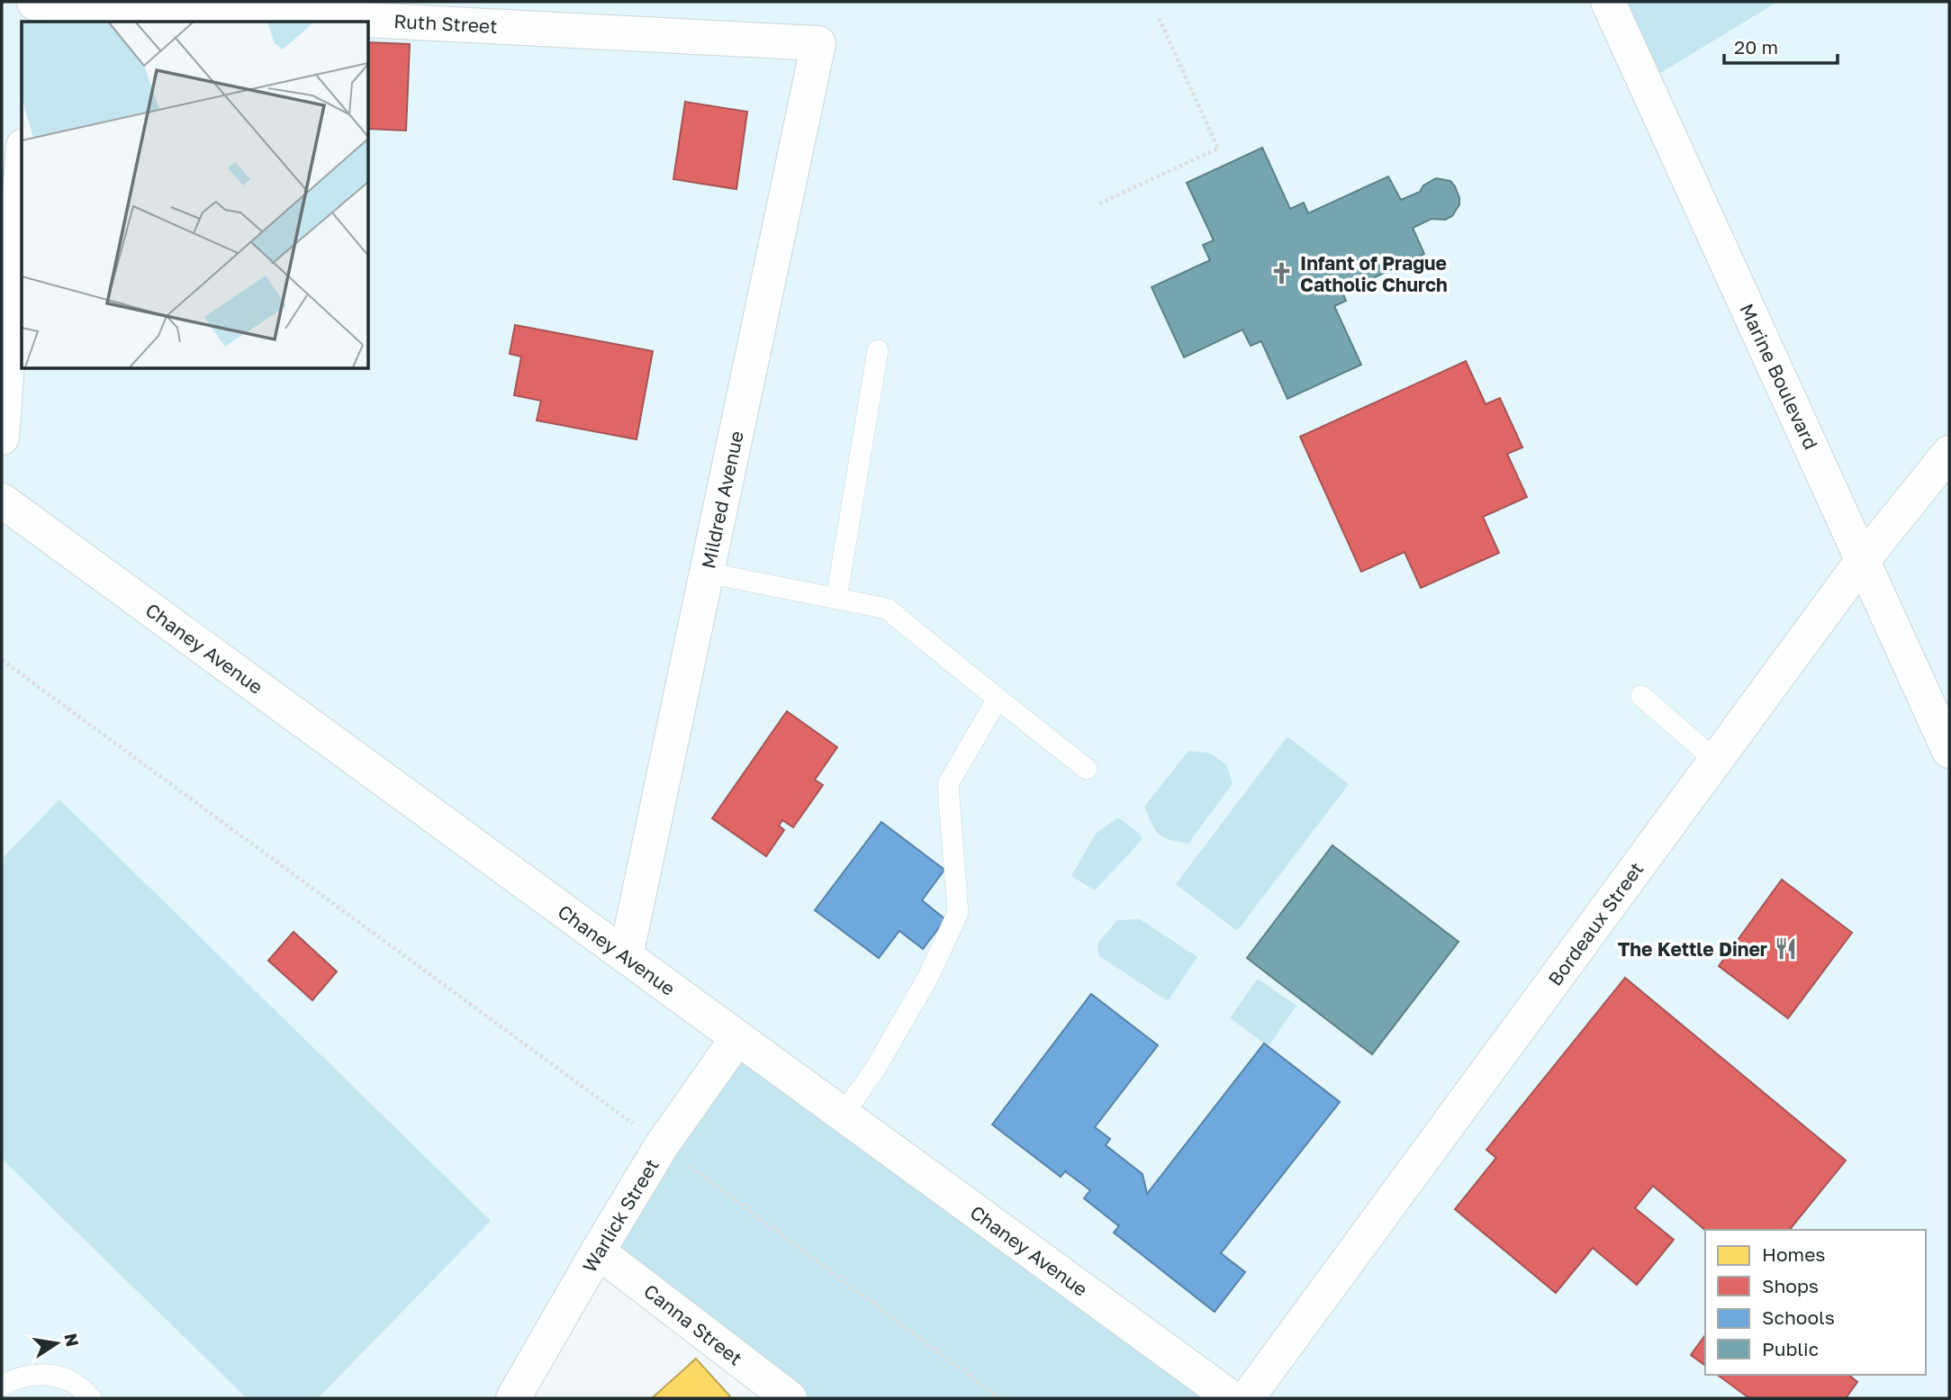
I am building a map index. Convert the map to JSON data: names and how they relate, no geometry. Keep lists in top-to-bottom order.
{
  "streets": {
    "street": [
      "Ruth Street",
      "Marine Boulevard",
      "Mildred Avenue",
      "Chaney Avenue",
      "Bordeaux Street",
      "Warlick Street",
      "Canna Street"
    ]
  },
  "crossings": [
    ["Ruth Street", "Mildred Avenue"],
    ["Marine Boulevard", "Bordeaux Street"],
    ["Mildred Avenue", "Chaney Avenue"],
    ["Chaney Avenue", "Warlick Street"],
    ["Warlick Street", "Canna Street"]
  ],
  "places": {
    "church": ["Infant of Prague Catholic Church"],
    "restaurant": ["The Kettle Diner"]
  },
  "legend": [
    "Homes",
    "Shops",
    "Schools",
    "Public"
  ],
  "scale_bar": "20 m",
  "north": "right"
}
